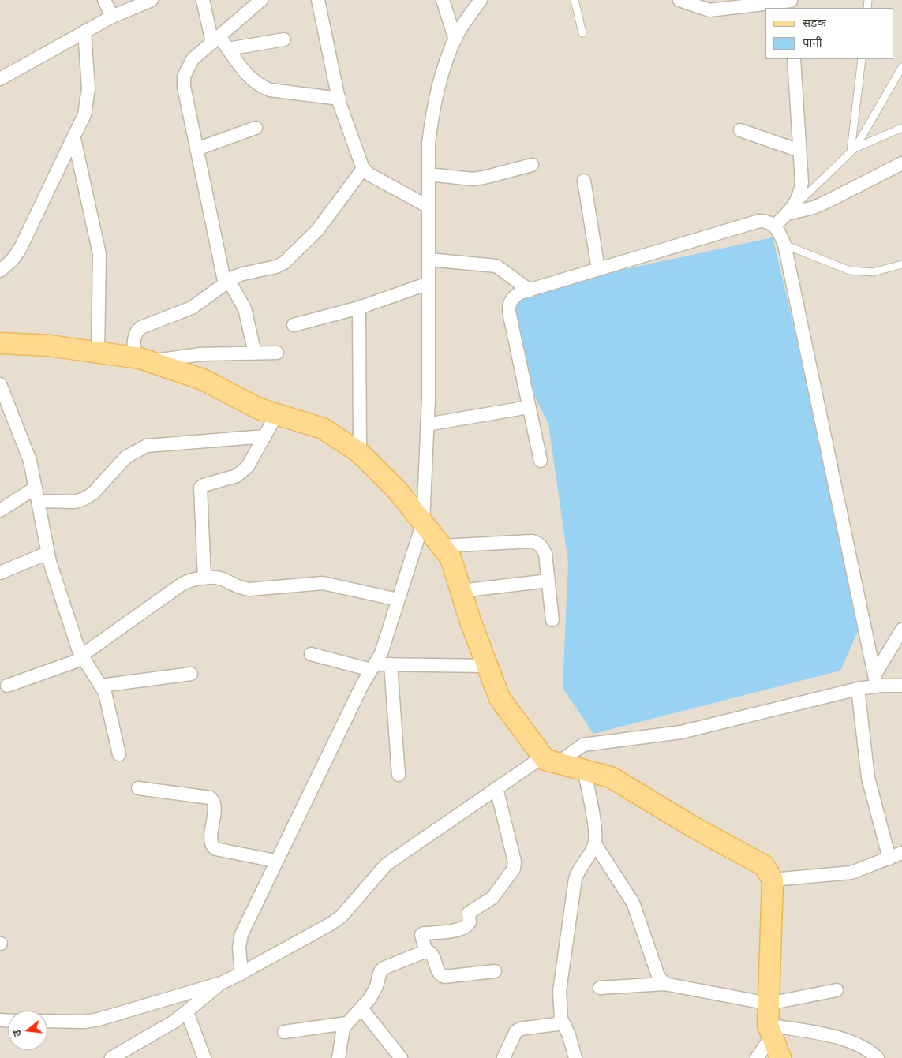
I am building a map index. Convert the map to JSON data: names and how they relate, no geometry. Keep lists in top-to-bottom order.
{
  "legend": ["सड़क", "पानी"],
  "north": "left"
}
